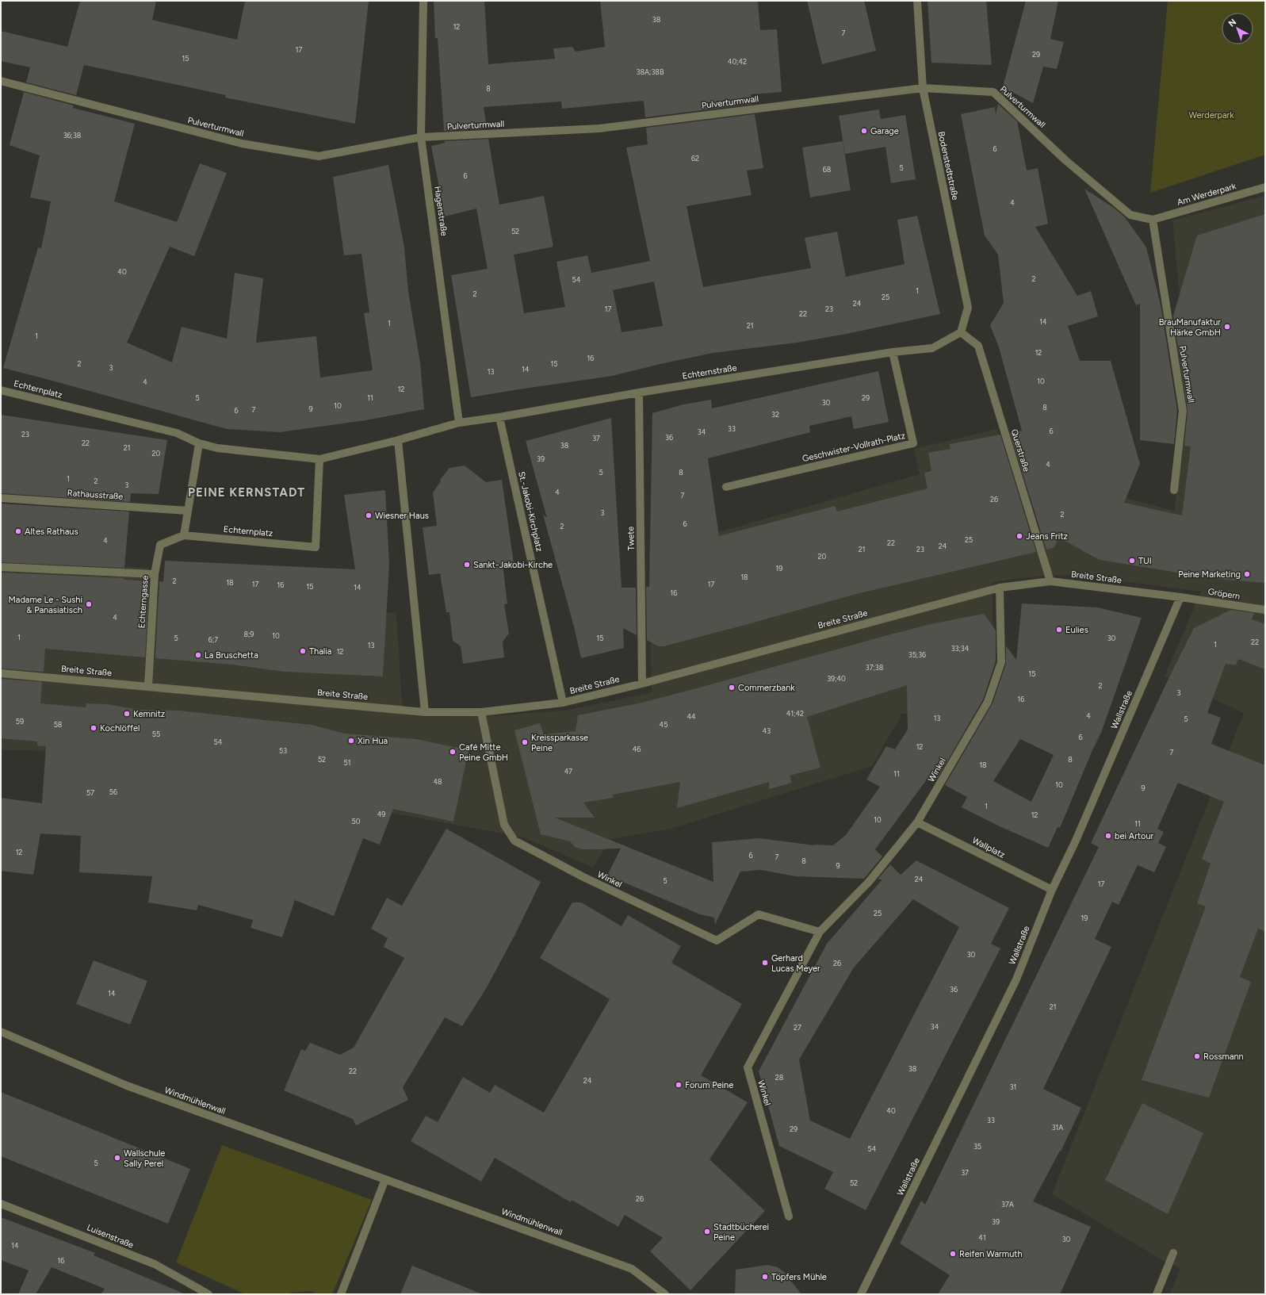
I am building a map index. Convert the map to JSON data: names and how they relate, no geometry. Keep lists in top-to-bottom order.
{
  "streets": {
    "street": [
      "Pulverturmwall",
      "Bodenstedtstraße",
      "Am Werderpark",
      "Hagenstraße",
      "Echternstraße",
      "Echternplatz",
      "Geschwister-Vollrath-Platz",
      "Querstraße",
      "Rathausstraße",
      "St.-Jakobi-Kirchplatz",
      "Twete",
      "Breite Straße",
      "Gröpern",
      "Echterngasse",
      "Wallstraße",
      "Winkel",
      "Wallplatz",
      "Windmühlenwall",
      "Luisenstraße"
    ]
  },
  "crossings": [
    ["Pulverturmwall", "Bodenstedtstraße"],
    ["Pulverturmwall", "Am Werderpark"],
    ["Pulverturmwall", "Hagenstraße"],
    ["Bodenstedtstraße", "Echternstraße"],
    ["Bodenstedtstraße", "Querstraße"],
    ["Hagenstraße", "Echternstraße"],
    ["Hagenstraße", "Echternplatz"],
    ["Echternstraße", "Echternplatz"],
    ["Echternstraße", "Geschwister-Vollrath-Platz"],
    ["Echternstraße", "Querstraße"],
    ["Echternstraße", "St.-Jakobi-Kirchplatz"],
    ["Echternstraße", "Twete"],
    ["Echternplatz", "Echterngasse"],
    ["Querstraße", "Breite Straße"],
    ["St.-Jakobi-Kirchplatz", "Breite Straße"],
    ["Twete", "Breite Straße"],
    ["Breite Straße", "Gröpern"],
    ["Breite Straße", "Echterngasse"],
    ["Breite Straße", "Wallstraße"],
    ["Breite Straße", "Winkel"],
    ["Gröpern", "Wallstraße"],
    ["Wallstraße", "Wallplatz"],
    ["Winkel", "Wallplatz"]
  ],
  "districts": ["PEINE KERNSTADT"],
  "parks": ["Werderpark"],
  "places": [
    "Garage",
    "BrauManufaktur Härke GmbH",
    "Wiesner Haus",
    "Altes Rathaus",
    "Jeans Fritz",
    "TUI",
    "Sankt-Jakobi-Kirche",
    "Peine Marketing",
    "Madame Le - Sushi & Panasiatisch",
    "Eulies",
    "Thalia",
    "La Bruschetta",
    "Commerzbank",
    "Kemnitz",
    "Kochlöffel",
    "Xin Hua",
    "Kreissparkasse Peine",
    "Café Mitte Peine GmbH",
    "bei Artour",
    "Gerhard Lucas Meyer",
    "Rossmann",
    "Forum Peine",
    "Wallschule Sally Perel",
    "Stadtbücherei Peine",
    "Reifen Warmuth",
    "Töpfers Mühle"
  ],
  "house_numbers": [
    "38",
    "12",
    "7",
    "17",
    "29",
    "15",
    "40;42",
    "38A;38B",
    "8",
    "36;38",
    "6",
    "62",
    "5",
    "68",
    "6",
    "4",
    "52",
    "40",
    "2",
    "54",
    "1",
    "2",
    "25",
    "24",
    "17",
    "23",
    "22",
    "14",
    "1",
    "21",
    "1",
    "12",
    "16",
    "2",
    "15",
    "3",
    "14",
    "13",
    "10",
    "4",
    "12",
    "5",
    "11",
    "29",
    "30",
    "10",
    "8",
    "9",
    "7",
    "6",
    "32",
    "33",
    "6",
    "34",
    "23",
    "36",
    "37",
    "22",
    "38",
    "21",
    "20",
    "39",
    "4",
    "5",
    "8",
    "1",
    "2",
    "3",
    "4",
    "7",
    "26",
    "3",
    "2",
    "6",
    "2",
    "25",
    "4",
    "22",
    "24",
    "21",
    "23",
    "20",
    "19",
    "18",
    "2",
    "18",
    "17",
    "17",
    "16",
    "15",
    "14",
    "16",
    "4",
    "8;9",
    "10",
    "1",
    "5",
    "15",
    "30",
    "6;7",
    "22",
    "1",
    "13",
    "33;34",
    "12",
    "35;36",
    "37;38",
    "15",
    "39;40",
    "2",
    "3",
    "16",
    "41;42",
    "4",
    "44",
    "13",
    "5",
    "59",
    "58",
    "45",
    "43",
    "55",
    "6",
    "54",
    "12",
    "46",
    "53",
    "7",
    "52",
    "8",
    "51",
    "18",
    "47",
    "11",
    "48",
    "10",
    "9",
    "56",
    "57",
    "1",
    "49",
    "12",
    "10",
    "50",
    "11",
    "12",
    "6",
    "7",
    "8",
    "9",
    "24",
    "5",
    "17",
    "25",
    "19",
    "30",
    "26",
    "36",
    "14",
    "21",
    "34",
    "27",
    "38",
    "22",
    "28",
    "24",
    "31",
    "40",
    "33",
    "31A",
    "29",
    "35",
    "54",
    "5",
    "37",
    "52",
    "26",
    "37A",
    "39",
    "41",
    "30",
    "14",
    "16"
  ],
  "north": "top left"
}
